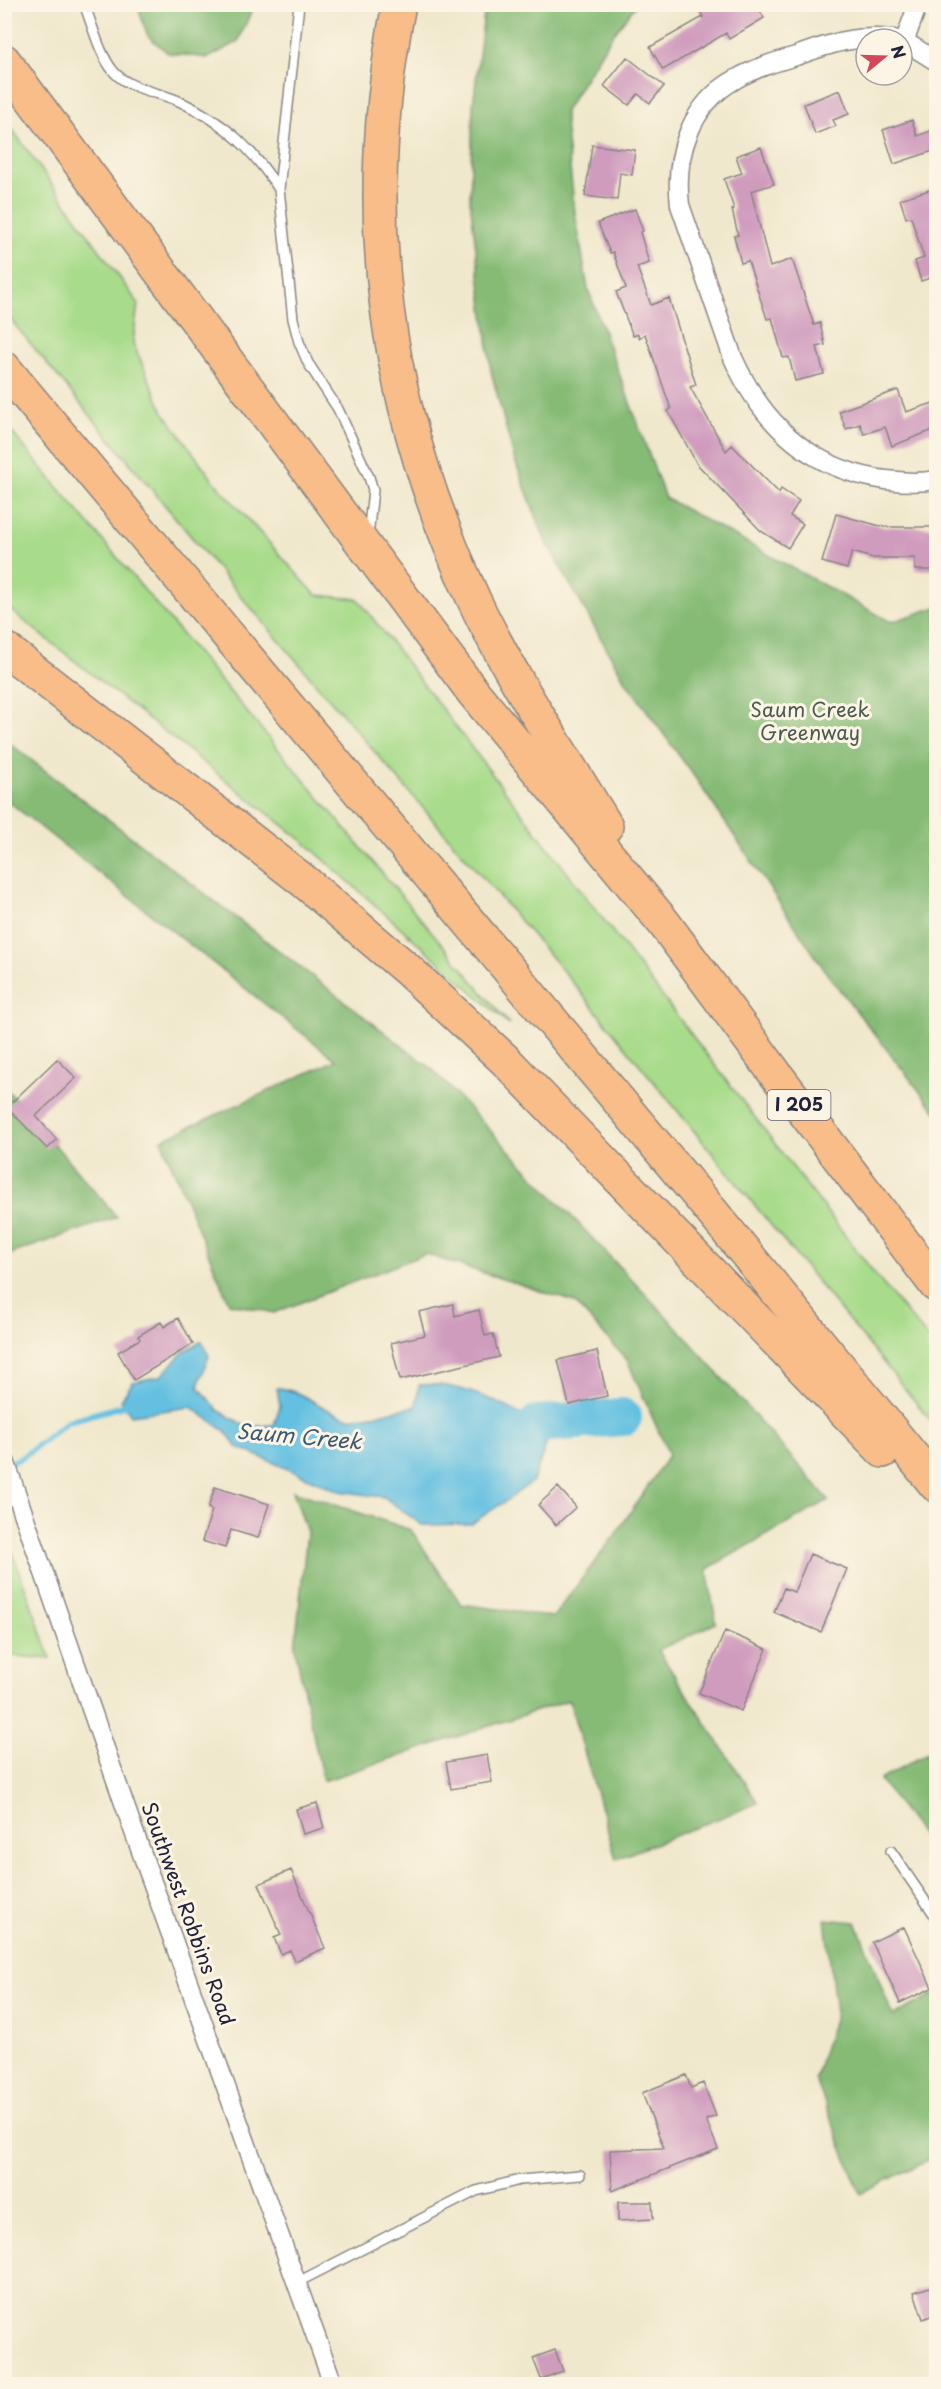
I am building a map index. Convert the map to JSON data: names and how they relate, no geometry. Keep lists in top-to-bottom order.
{
  "streets": {
    "highway": ["I 205"],
    "street": ["Southwest Robbins Road"]
  },
  "water": ["Saum Creek"],
  "parks": ["Saum Creek Greenway"],
  "north": "right"
}
